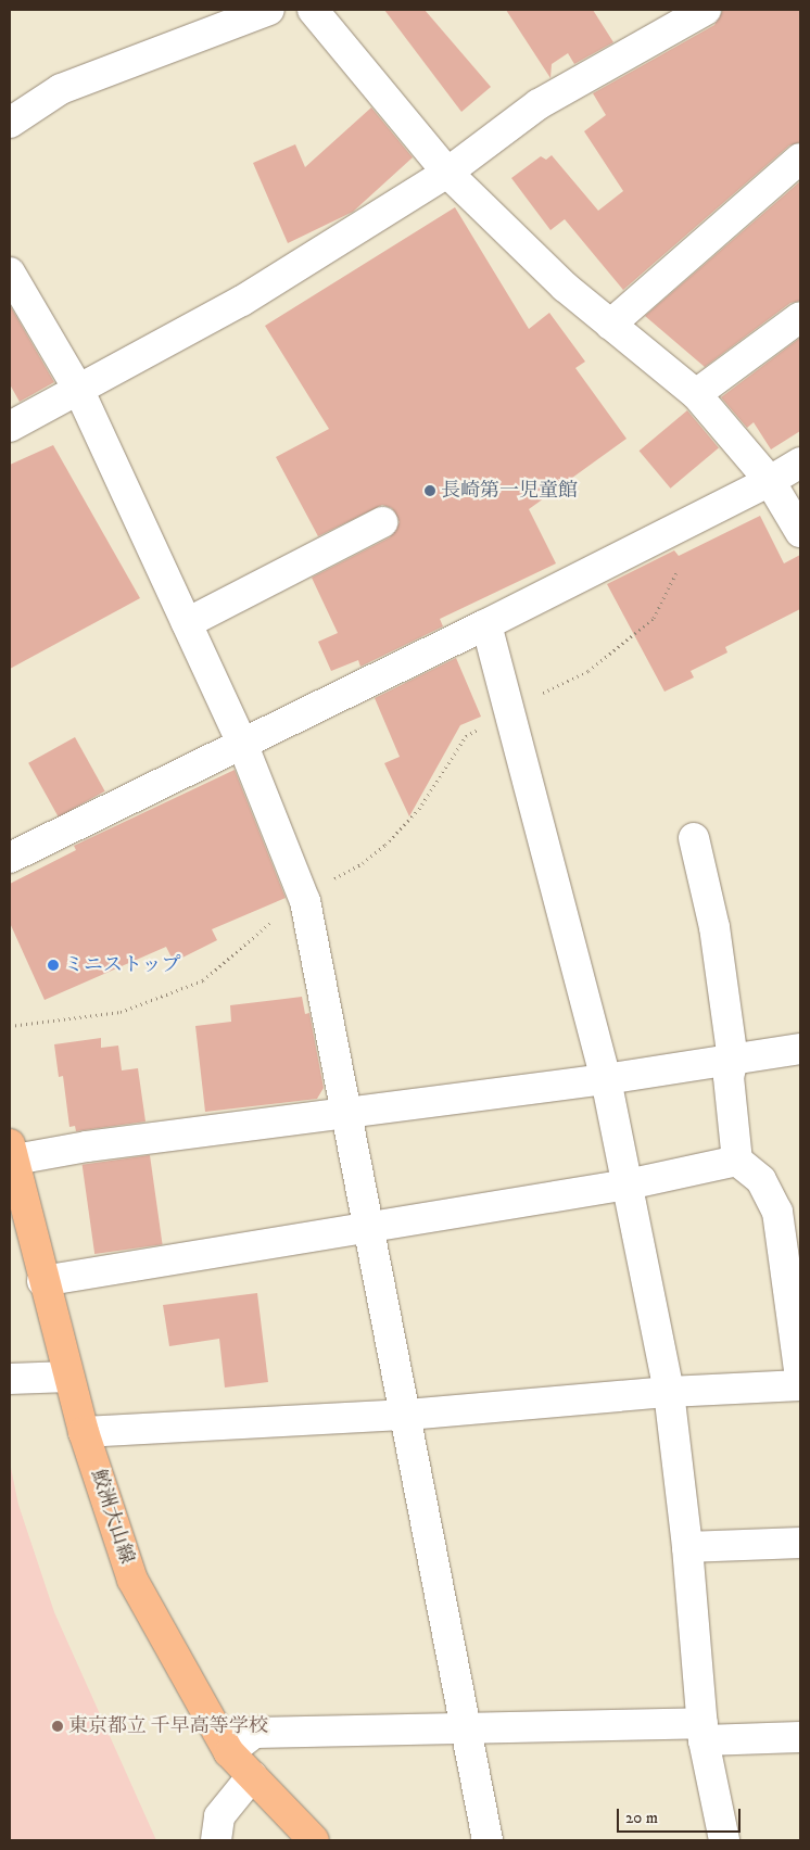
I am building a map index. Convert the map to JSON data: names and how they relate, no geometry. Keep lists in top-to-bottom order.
{
  "streets": {
    "main road": ["鮫洲大山線"]
  },
  "places": ["長崎第一児童館", "ミニストップ", "東京都立 千早高等学校"],
  "scale_bar": "20 m"
}
